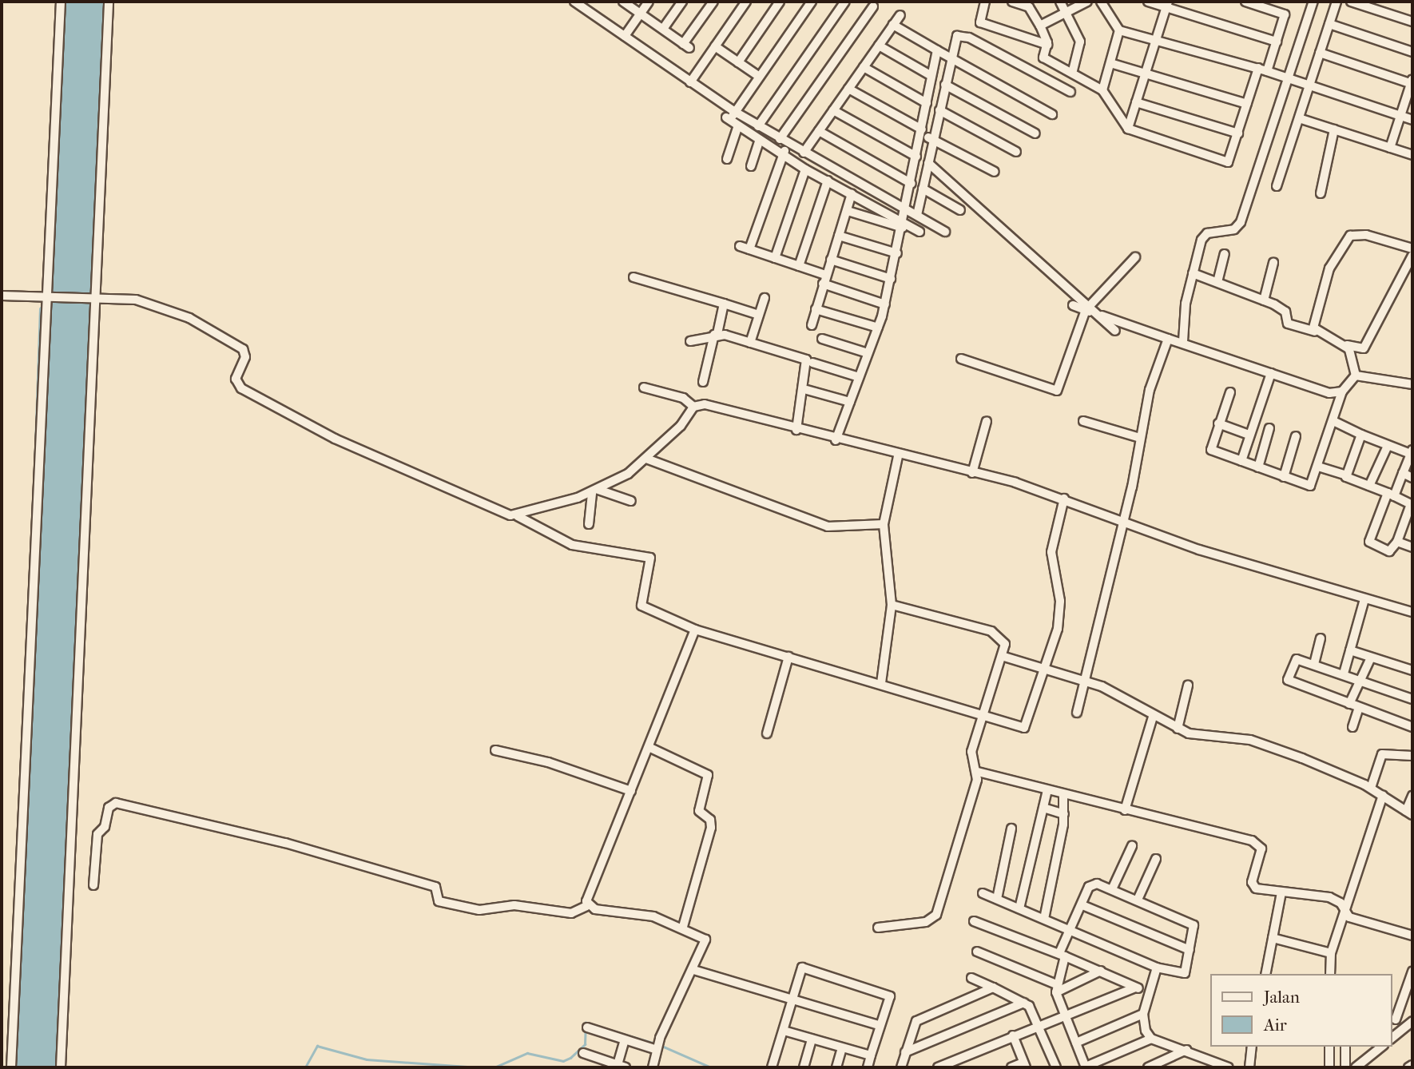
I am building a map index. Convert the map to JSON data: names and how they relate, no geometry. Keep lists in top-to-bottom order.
{
  "legend": ["Jalan", "Air"]
}
